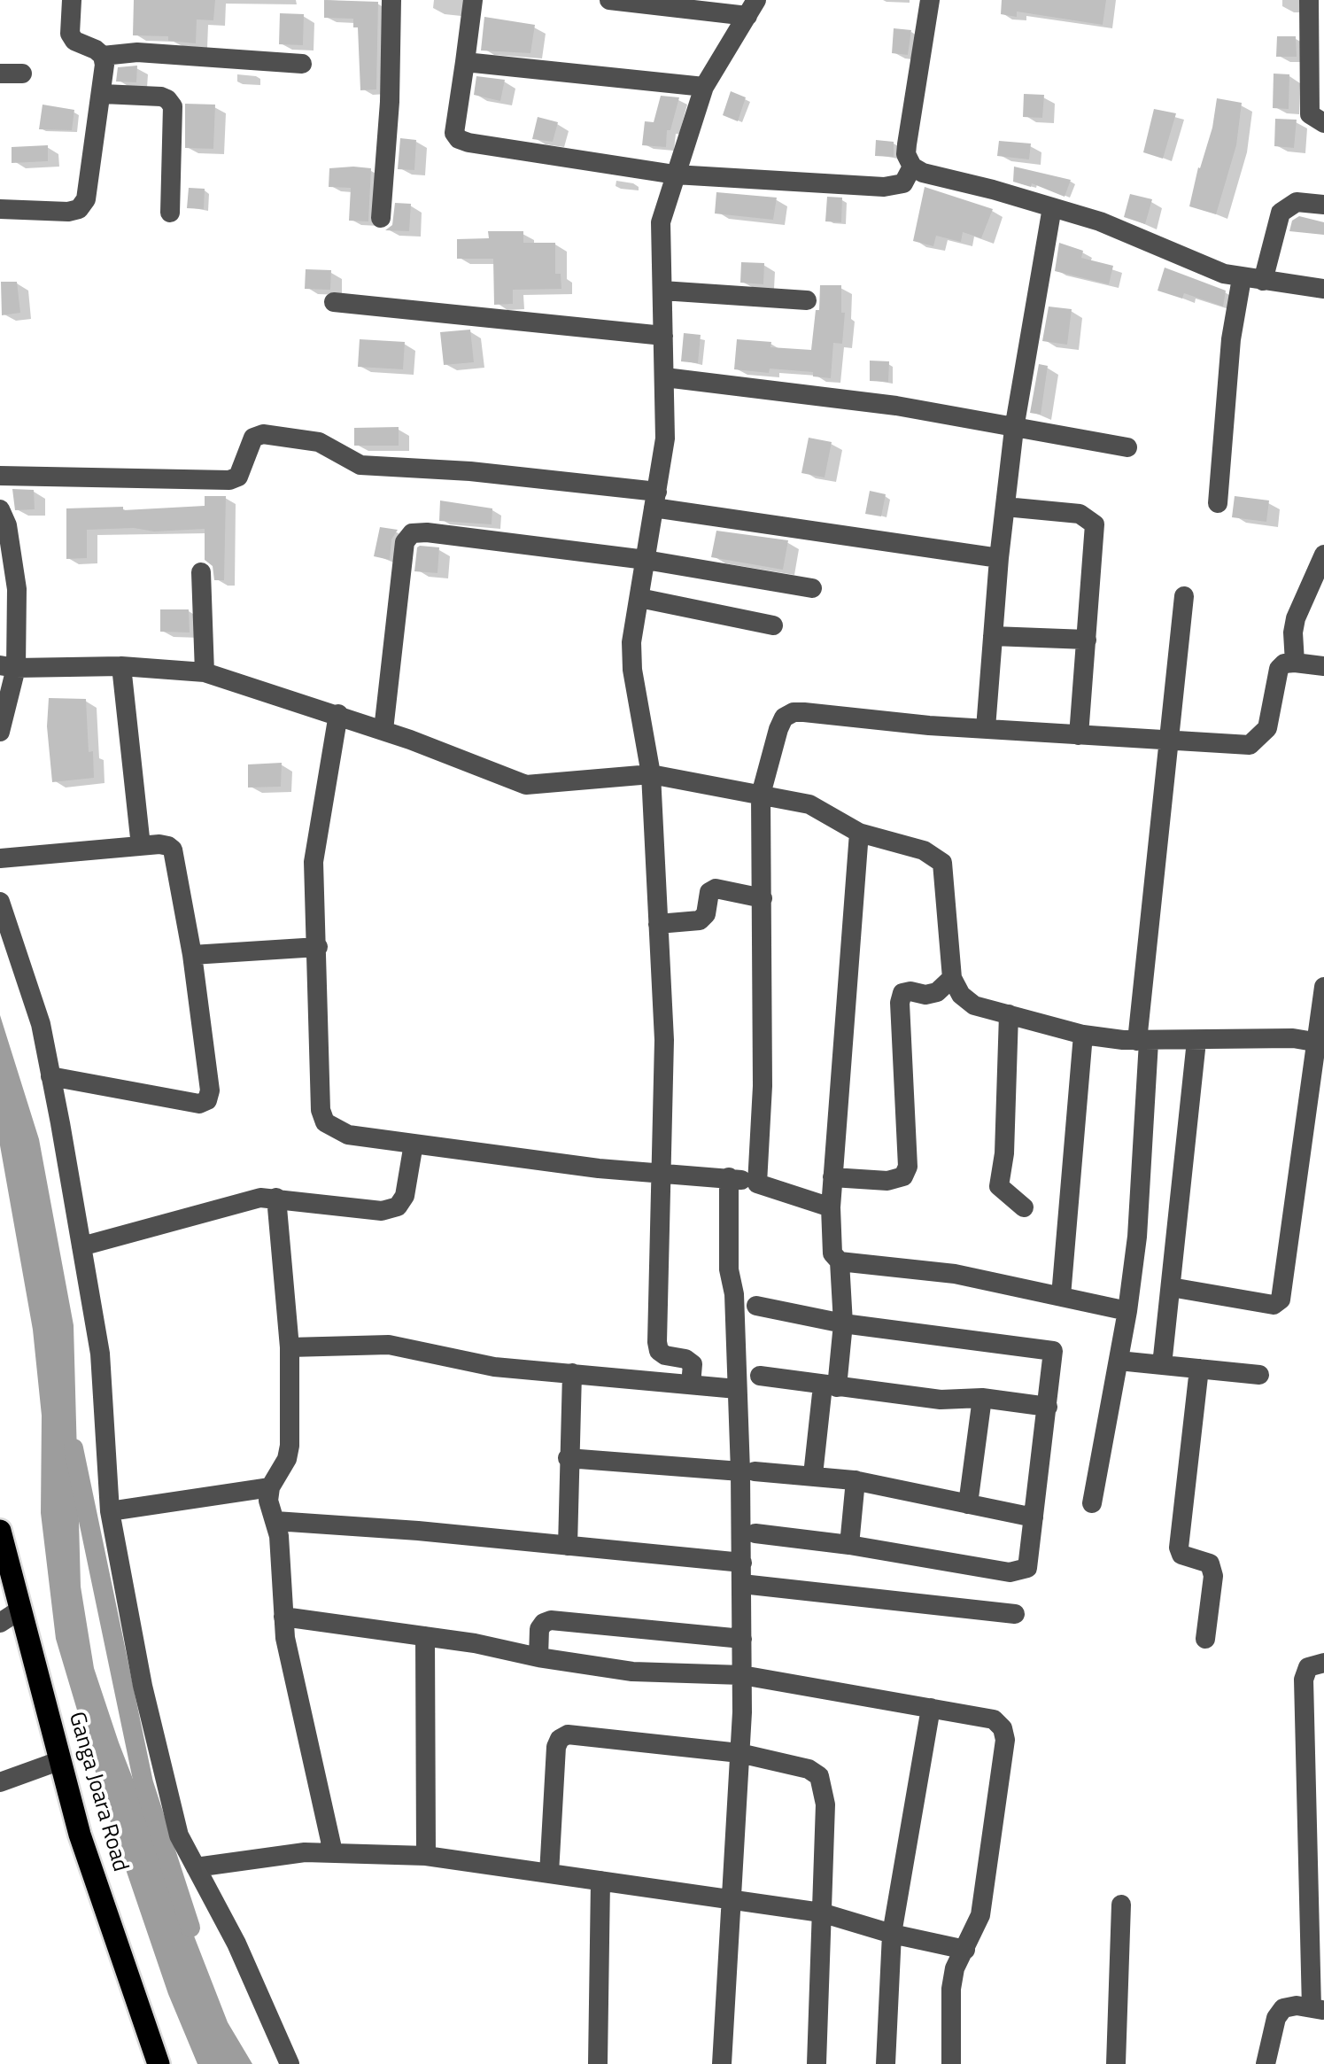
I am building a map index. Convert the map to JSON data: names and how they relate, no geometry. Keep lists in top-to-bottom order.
{
  "streets": {
    "main road": ["Ganga Joara Road"]
  }
}
